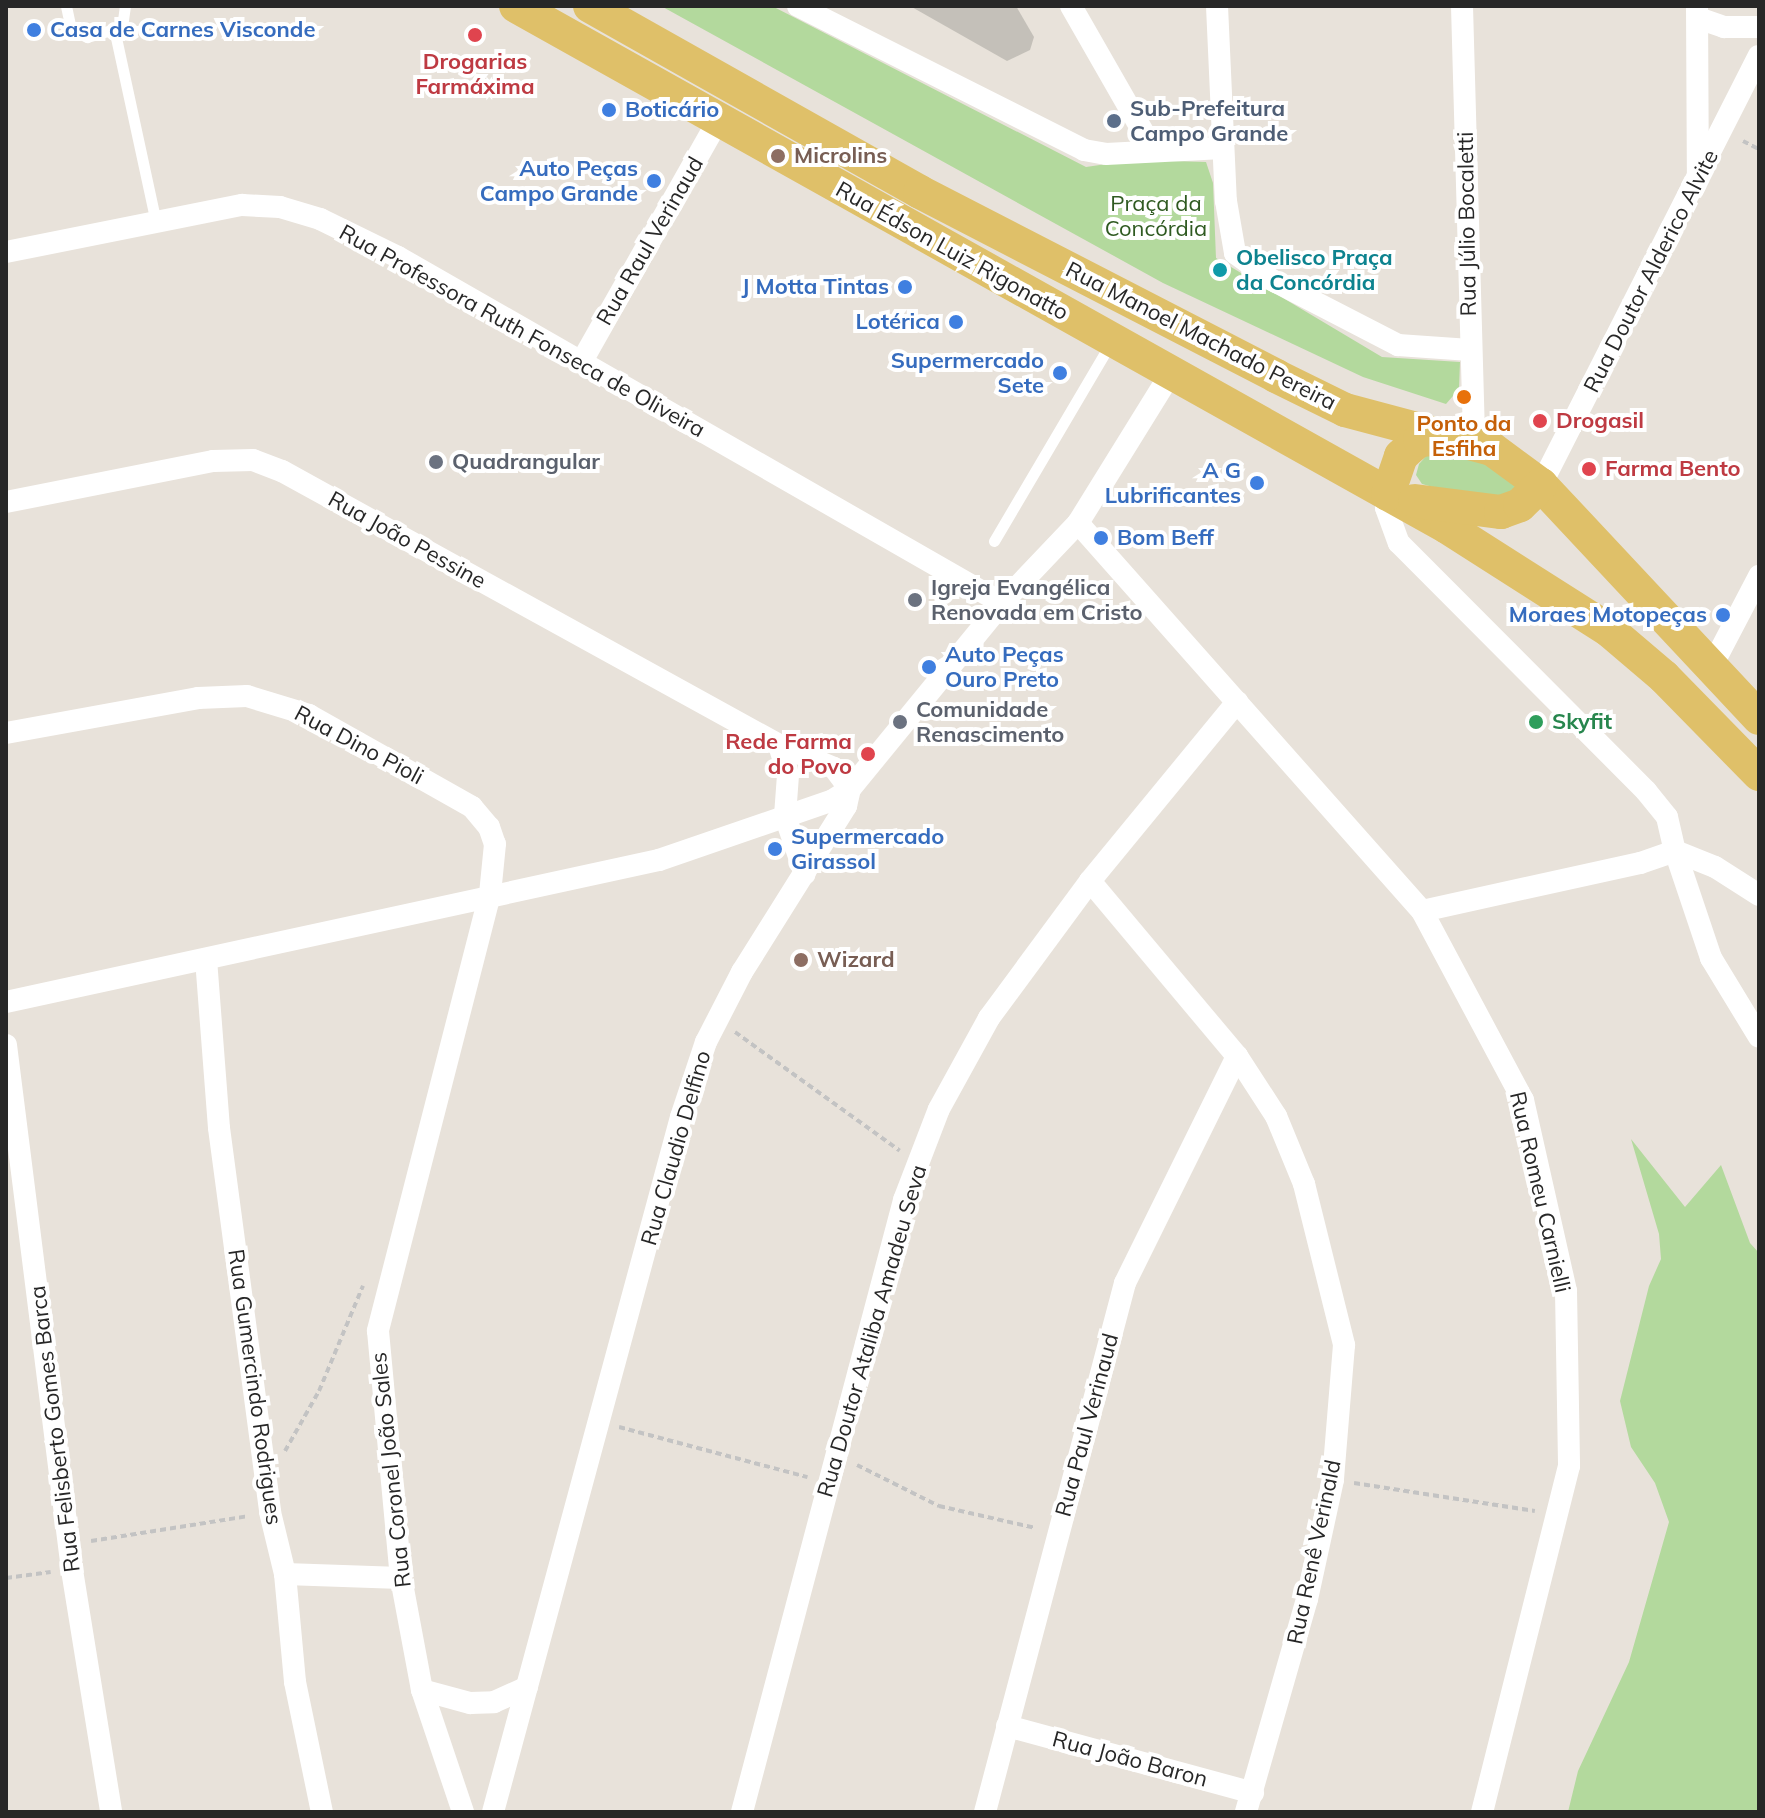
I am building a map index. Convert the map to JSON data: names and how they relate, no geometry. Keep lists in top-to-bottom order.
{
  "streets": {
    "main road": ["Rua Édson Luiz Rigonatto", "Rua Manoel Machado Pereira"],
    "street": [
      "Rua Júlio Bocaletti",
      "Rua Raul Verinaud",
      "Rua Doutor Alderico Alvite",
      "Rua Professora Ruth Fonseca de Oliveira",
      "Rua João Pessine",
      "Rua Dino Pioli",
      "Rua Claudio Delfino",
      "Rua Romeu Carnielli",
      "Rua Doutor Ataliba Amadeu Seva",
      "Rua Gumercindo Rodrigues",
      "Rua Paul Verinaud",
      "Rua Felisberto Gomes Barca",
      "Rua Coronel João Sales",
      "Rua Renê Verinald",
      "Rua João Baron"
    ]
  },
  "crossings": [
    ["Rua Júlio Bocaletti", "Rua Manoel Machado Pereira"],
    ["Rua Raul Verinaud", "Rua Édson Luiz Rigonatto"],
    ["Rua Raul Verinaud", "Rua Professora Ruth Fonseca de Oliveira"],
    ["Rua Édson Luiz Rigonatto", "Rua Claudio Delfino"],
    ["Rua Doutor Alderico Alvite", "Rua Manoel Machado Pereira"],
    ["Rua Professora Ruth Fonseca de Oliveira", "Rua Claudio Delfino"],
    ["Rua João Pessine", "Rua Claudio Delfino"],
    ["Rua Dino Pioli", "Rua Coronel João Sales"],
    ["Rua Claudio Delfino", "Rua Romeu Carnielli"],
    ["Rua Romeu Carnielli", "Rua Doutor Ataliba Amadeu Seva"],
    ["Rua Doutor Ataliba Amadeu Seva", "Rua Renê Verinald"],
    ["Rua Paul Verinaud", "Rua Renê Verinald"],
    ["Rua Paul Verinaud", "Rua João Baron"],
    ["Rua Renê Verinald", "Rua João Baron"]
  ],
  "parks": ["Praça da Concórdia"],
  "places": [
    "Casa de Carnes Visconde",
    "Drogarias Farmáxima",
    "Boticário",
    "Sub-Prefeitura Campo Grande",
    "Microlins",
    "Auto Peças Campo Grande",
    "Obelisco Praça da Concórdia",
    "J Motta Tintas",
    "Lotérica",
    "Supermercado Sete",
    "Ponto da Esfiha",
    "Drogasil",
    "Quadrangular",
    "Farma Bento",
    "A G Lubrificantes",
    "Bom Beff",
    "Igreja Evangélica Renovada em Cristo",
    "Moraes Motopeças",
    "Auto Peças Ouro Preto",
    "Comunidade Renascimento",
    "Skyfit",
    "Rede Farma do Povo",
    "Supermercado Girassol",
    "Wizard"
  ]
}
